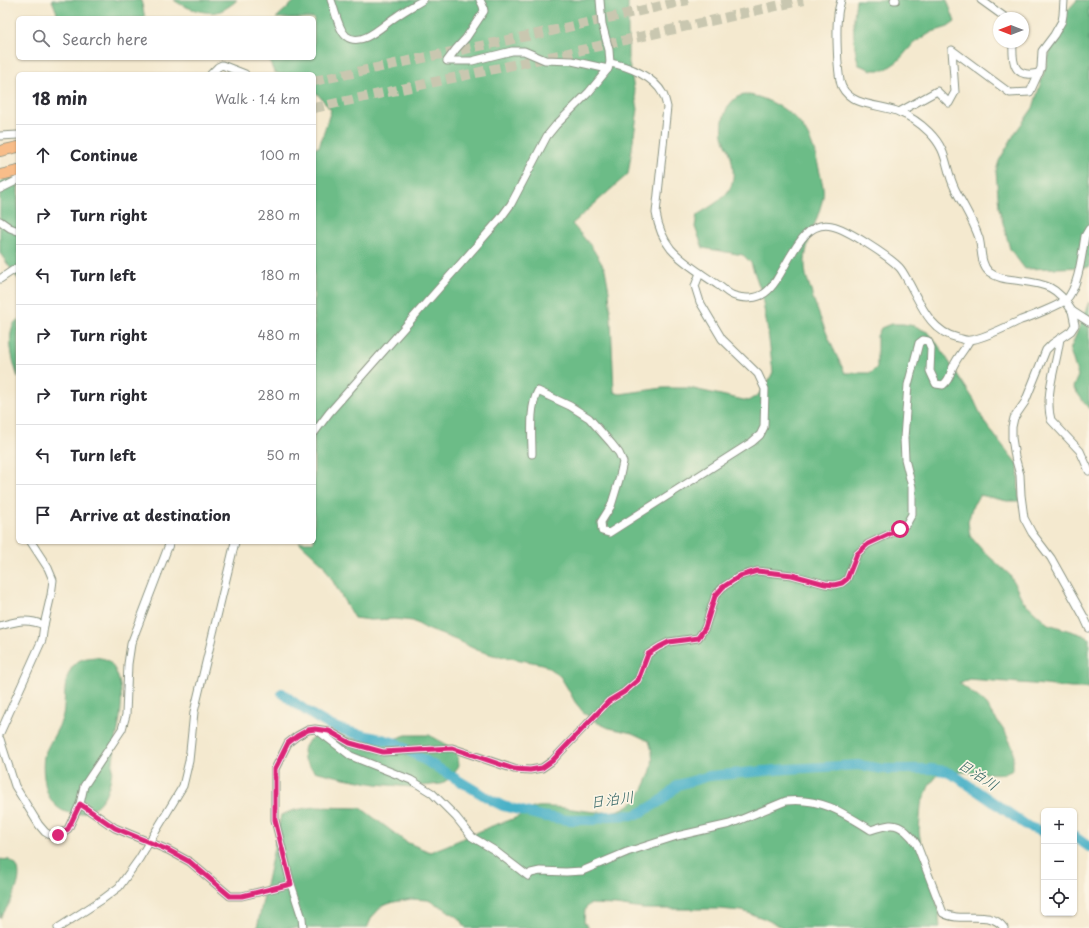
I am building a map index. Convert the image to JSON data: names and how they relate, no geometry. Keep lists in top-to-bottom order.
{
  "water": ["日泊川"],
  "north": "left",
  "page": {
    "search": "Search here",
    "heading": ["18 min", "Walk · 1.4 km"],
    "list": [
      ["Continue", "100 m"],
      ["Turn right", "280 m"],
      ["Turn left", "180 m"],
      ["Turn right", "480 m"],
      ["Turn right", "280 m"],
      ["Turn left", "50 m"],
      "Arrive at destination"
    ],
    "map_buttons": ["+", "−"]
  }
}
